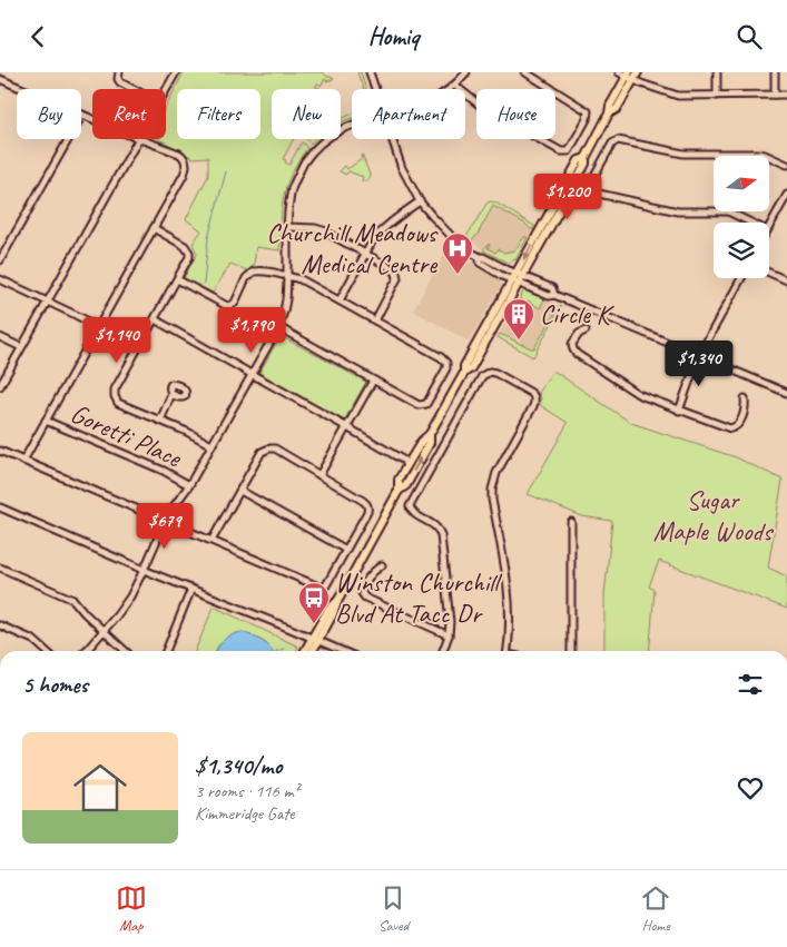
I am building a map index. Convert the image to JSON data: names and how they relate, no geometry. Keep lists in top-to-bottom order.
{
  "streets": {
    "street": ["Goretti Place"]
  },
  "parks": ["Sugar Maple Woods"],
  "places": {
    "hospital": ["Churchill Meadows Medical Centre"],
    "building": ["Circle K"],
    "bus stop": ["Winston Churchill Blvd At Tacc Dr"]
  },
  "north": "right",
  "page": {
    "header": "Homiq",
    "chip": [
      "Buy",
      "Rent",
      "Filters",
      "New",
      "Apartment",
      "House"
    ],
    "price": [
      "$1,200",
      "$1,790",
      "$1,140",
      "$1,340",
      "$679"
    ],
    "heading": "5 homes",
    "list": [
      {
        "name": "$1,340/mo",
        "note": "3 rooms · 116 m² · Kimmeridge Gate"
      }
    ],
    "tabs": ["Map", "Saved", "Home"]
  }
}
